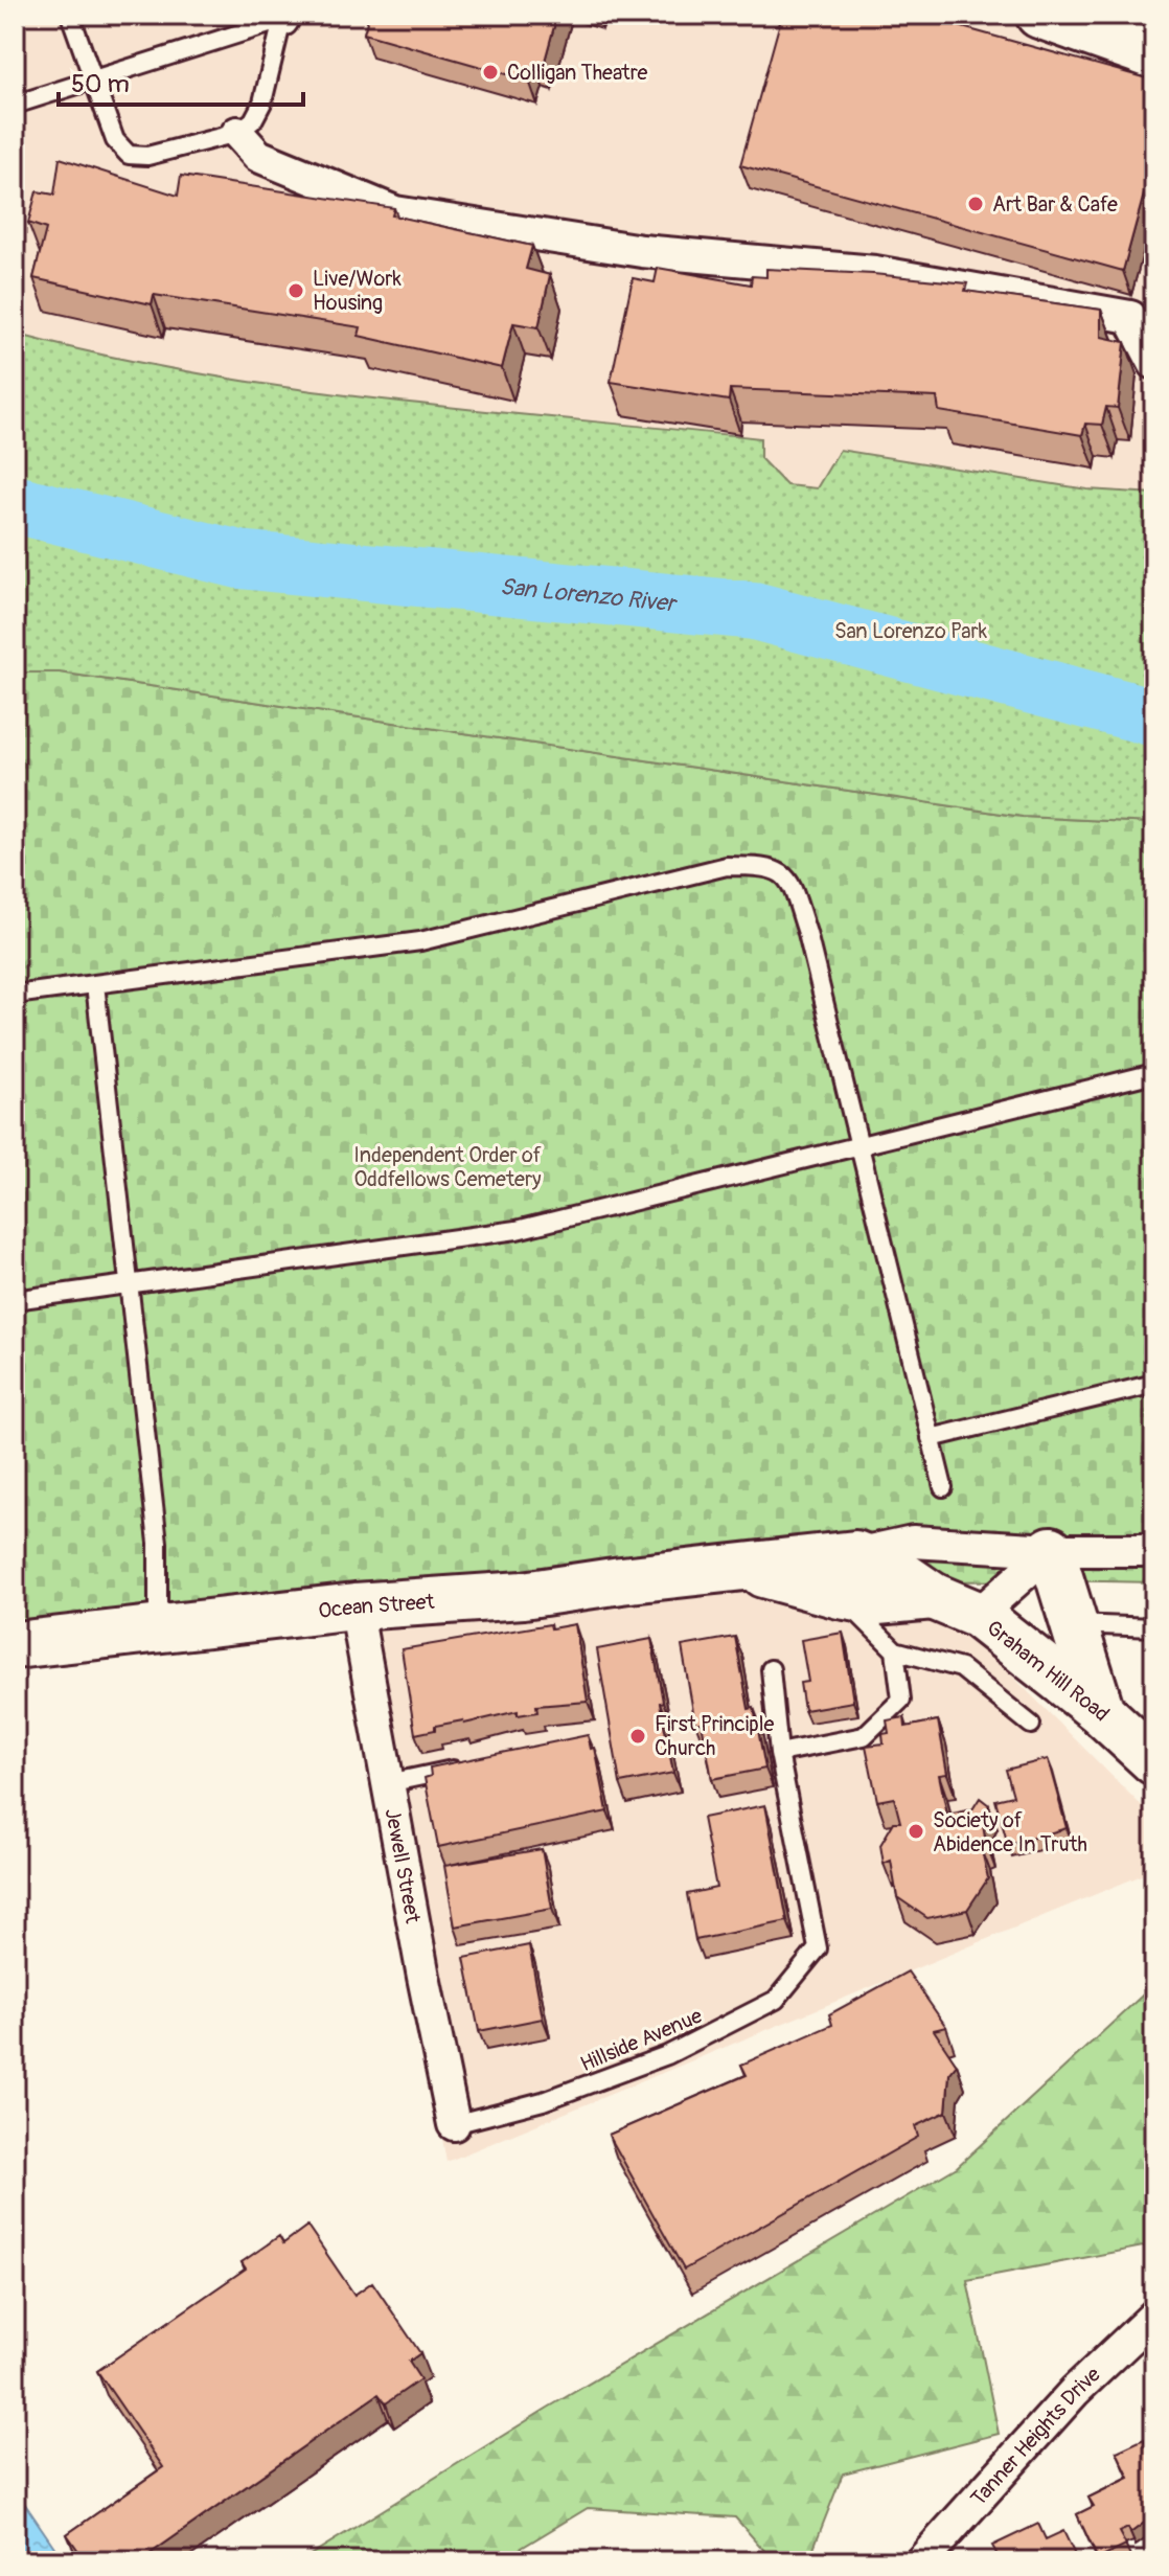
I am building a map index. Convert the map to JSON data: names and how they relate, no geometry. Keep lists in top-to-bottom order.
{
  "streets": {
    "main road": ["Ocean Street", "Graham Hill Road"],
    "street": ["Jewell Street", "Tanner Heights Drive"],
    "lane": ["Hillside Avenue"]
  },
  "crossings": [
    ["Ocean Street", "Graham Hill Road"],
    ["Ocean Street", "Jewell Street"],
    ["Jewell Street", "Hillside Avenue"]
  ],
  "water": ["San Lorenzo River"],
  "parks": ["San Lorenzo Park", "Independent Order of Oddfellows Cemetery"],
  "places": [
    "Colligan Theatre",
    "Art Bar & Cafe",
    "Live/Work Housing",
    "First Principle Church",
    "Society of Abidence In Truth"
  ],
  "scale_bar": "50 m"
}
